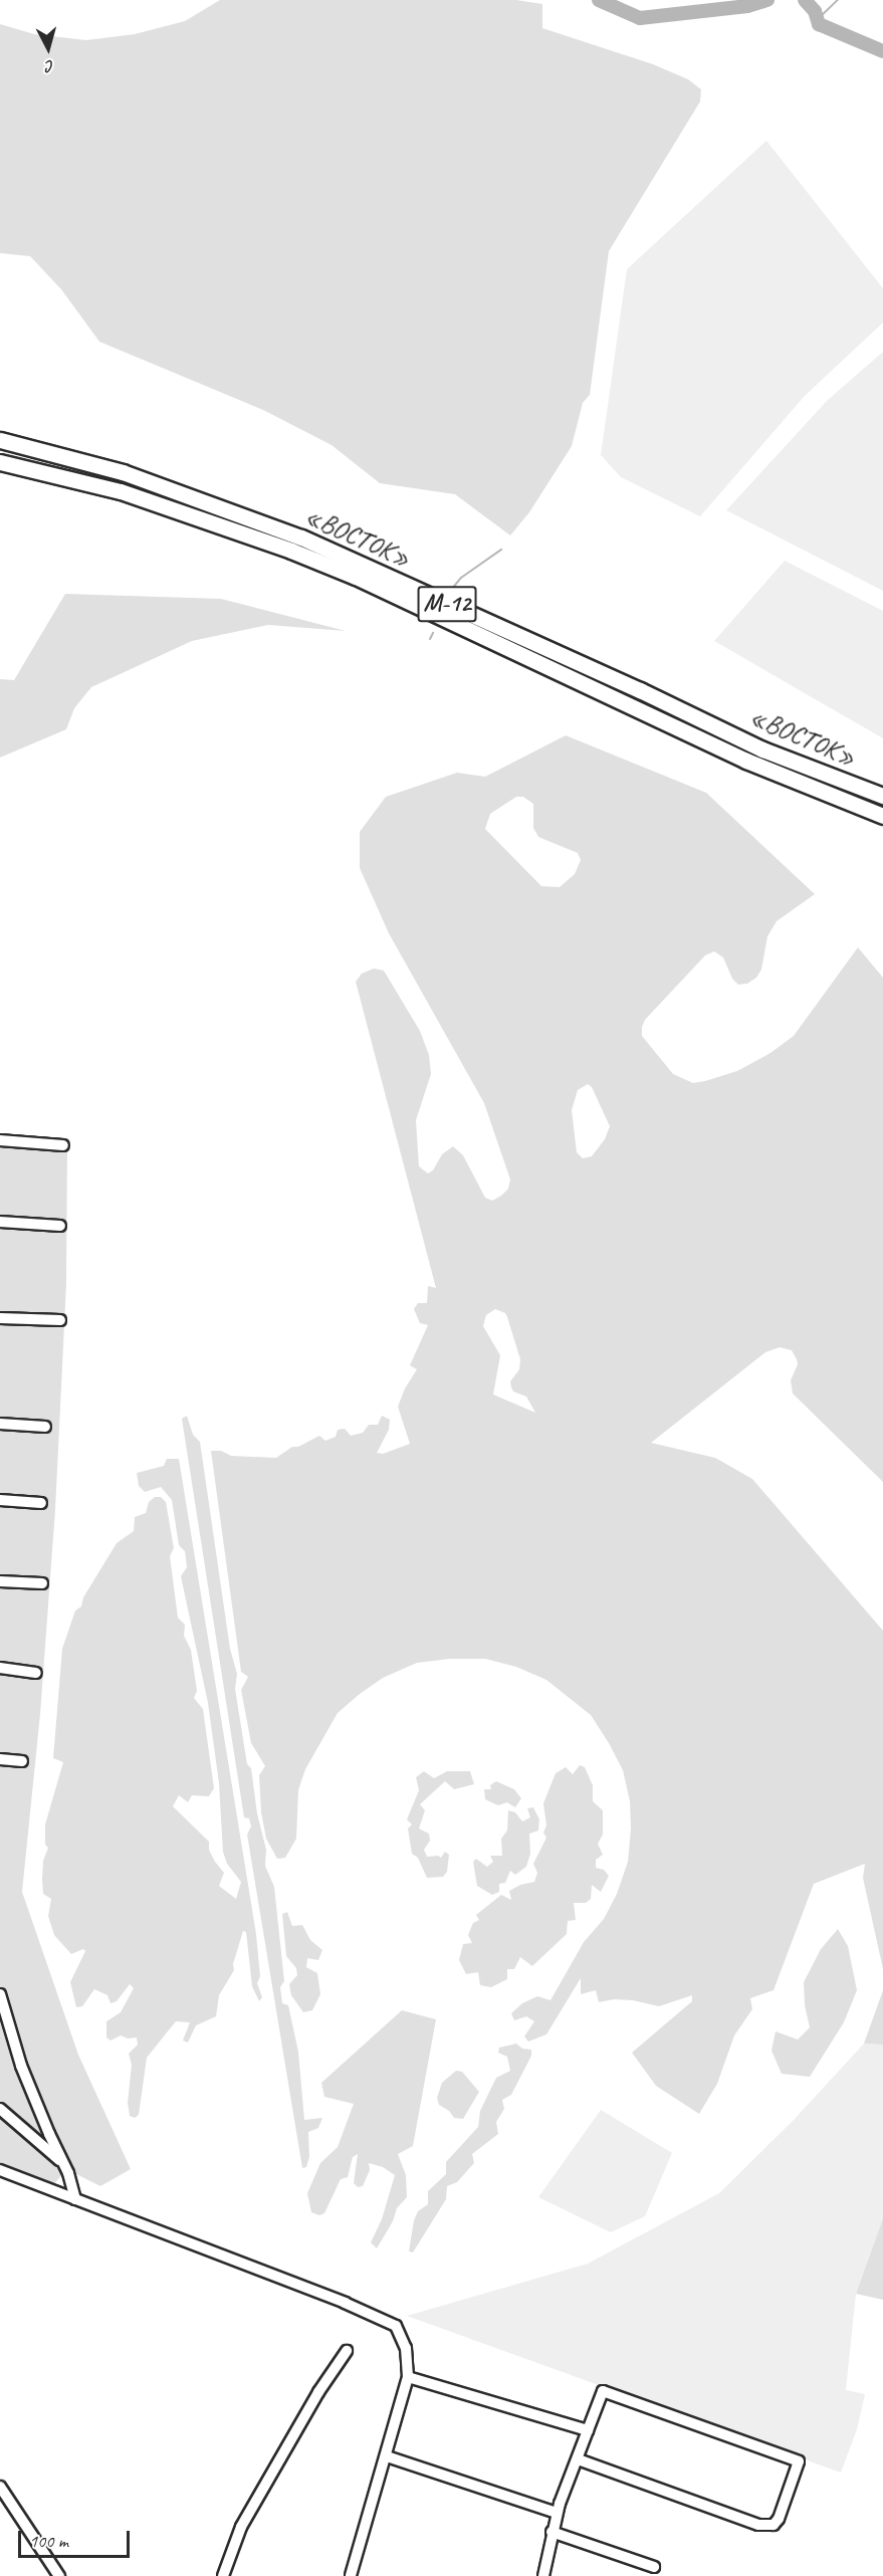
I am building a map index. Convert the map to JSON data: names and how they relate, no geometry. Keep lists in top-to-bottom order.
{
  "streets": {
    "highway": ["«ВОСТОК»", "М-12"]
  },
  "scale_bar": "100 m",
  "north": "bottom"
}
